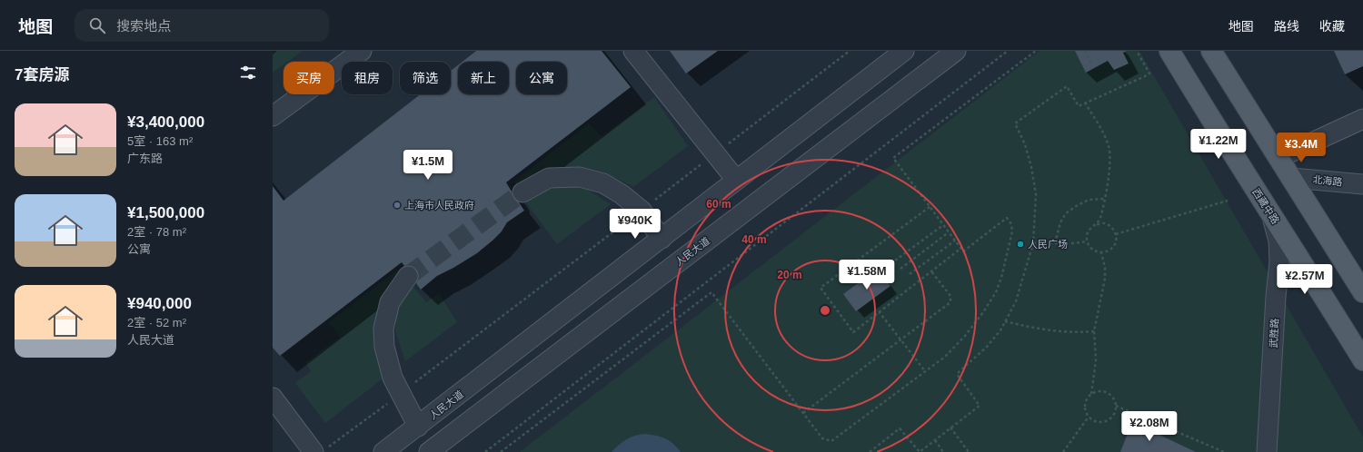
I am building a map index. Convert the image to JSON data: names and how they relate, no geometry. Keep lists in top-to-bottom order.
{
  "streets": {
    "main road": ["西藏中路"],
    "street": ["北海路", "人民大道", "武胜路"]
  },
  "crossings": [
    ["西藏中路", "武胜路"]
  ],
  "places": ["上海市人民政府", "人民广场"],
  "page": {
    "header": "地图",
    "search": "搜索地点",
    "nav": ["地图", "路线", "收藏"],
    "heading": "7套房源",
    "chip": [
      "买房",
      "租房",
      "筛选",
      "新上",
      "公寓"
    ],
    "list": [
      {
        "name": "¥3,400,000",
        "note": "5室 · 163 m² · 广东路"
      },
      {
        "name": "¥1,500,000",
        "note": "2室 · 78 m² · 公寓"
      },
      {
        "name": "¥940,000",
        "note": "2室 · 52 m² · 人民大道"
      }
    ],
    "price": [
      "¥1.22M",
      "¥3.4M",
      "¥1.5M",
      "¥940K",
      "¥1.58M",
      "¥2.57M",
      "¥2.08M"
    ]
  },
  "rings": ["60 m", "40 m", "20 m"]
}
